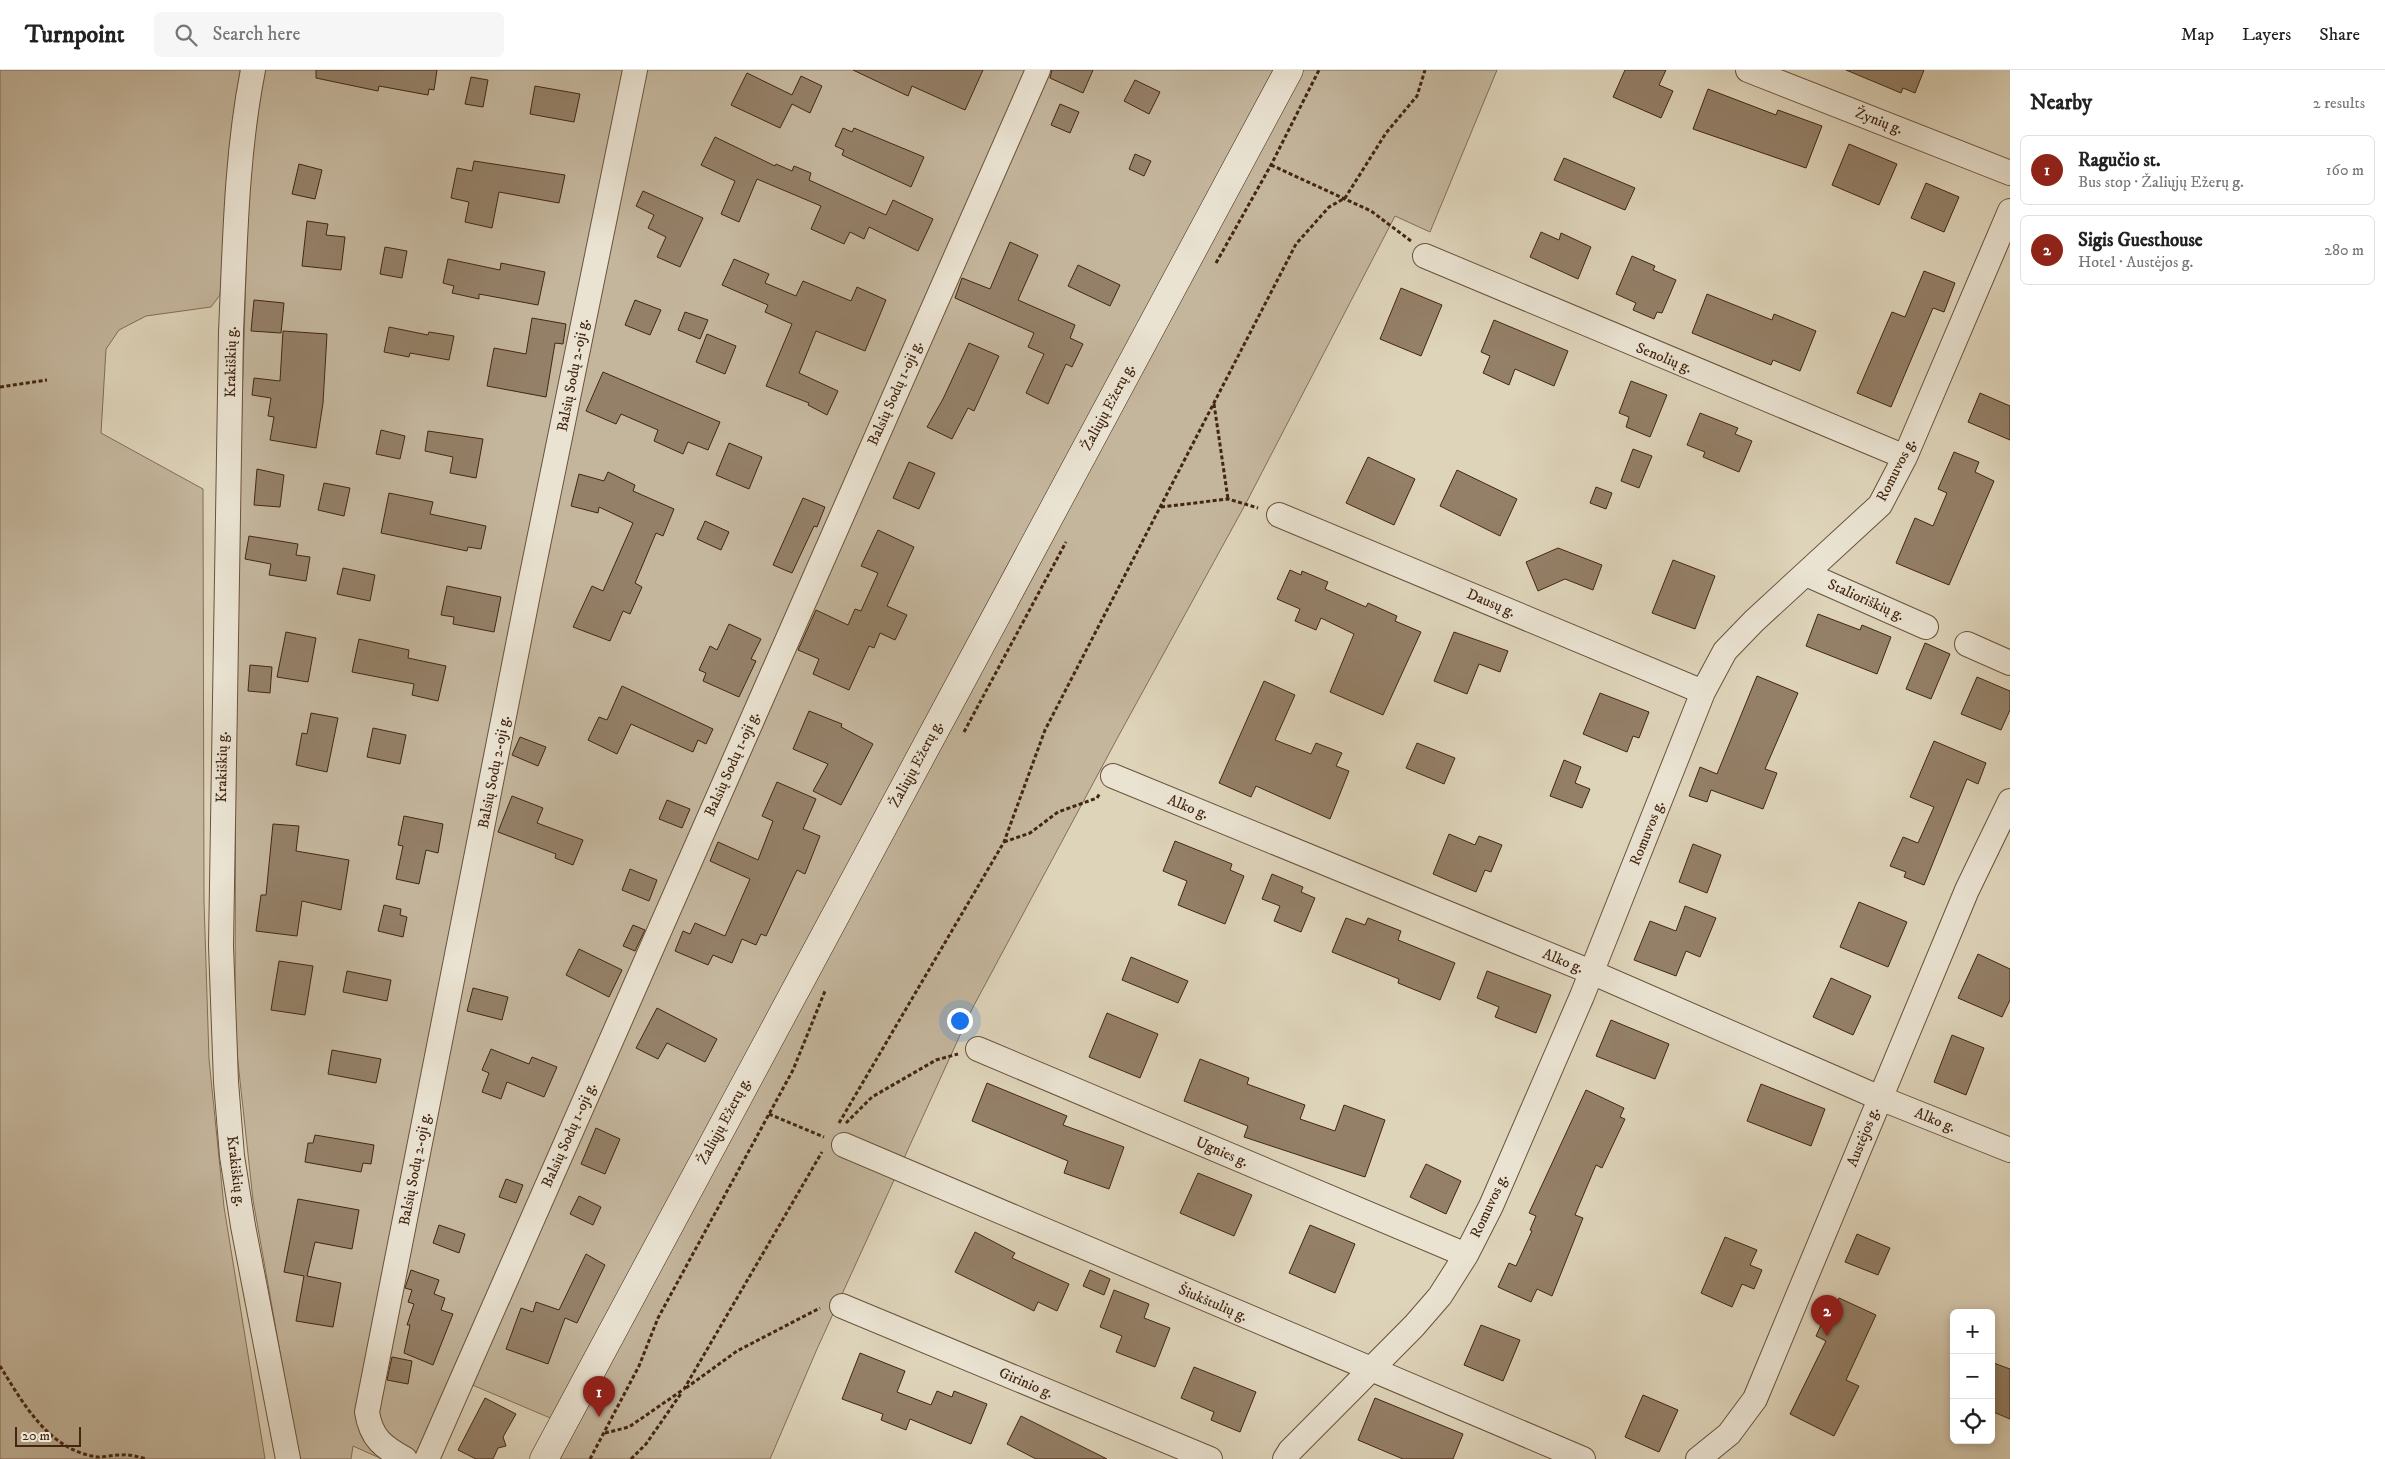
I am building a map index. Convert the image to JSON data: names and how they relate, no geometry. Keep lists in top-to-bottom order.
{
  "streets": {
    "main road": ["Žaliųjų Ežerų g."],
    "street": [
      "Žynių g.",
      "Senolių g.",
      "Krakiškių g.",
      "Balsių Sodų 2-oji g.",
      "Balsių Sodų 1-oji g.",
      "Romuvos g.",
      "Stalioriškių g.",
      "Dausų g.",
      "Alko g.",
      "Austėjos g.",
      "Ugnies g.",
      "Šiukštulių g.",
      "Girinio g."
    ]
  },
  "crossings": [
    ["Senolių g.", "Romuvos g."],
    ["Romuvos g.", "Stalioriškių g."],
    ["Romuvos g.", "Dausų g."],
    ["Romuvos g.", "Alko g."],
    ["Romuvos g.", "Ugnies g."],
    ["Romuvos g.", "Šiukštulių g."],
    ["Alko g.", "Austėjos g."]
  ],
  "scale_bar": "20 m",
  "page": {
    "header": "Turnpoint",
    "search": "Search here",
    "nav": ["Map", "Layers", "Share"],
    "heading": ["Nearby", "2 results"],
    "list": [
      {
        "mark": "1",
        "name": "Ragučio st.",
        "note": "Bus stop · Žaliųjų Ežerų g.",
        "value": "160 m"
      },
      {
        "mark": "2",
        "name": "Sigis Guesthouse",
        "note": "Hotel · Austėjos g.",
        "value": "280 m"
      }
    ],
    "pins": ["2", "1"],
    "map_buttons": ["+", "−"],
    "scale": "20 m"
  }
}
